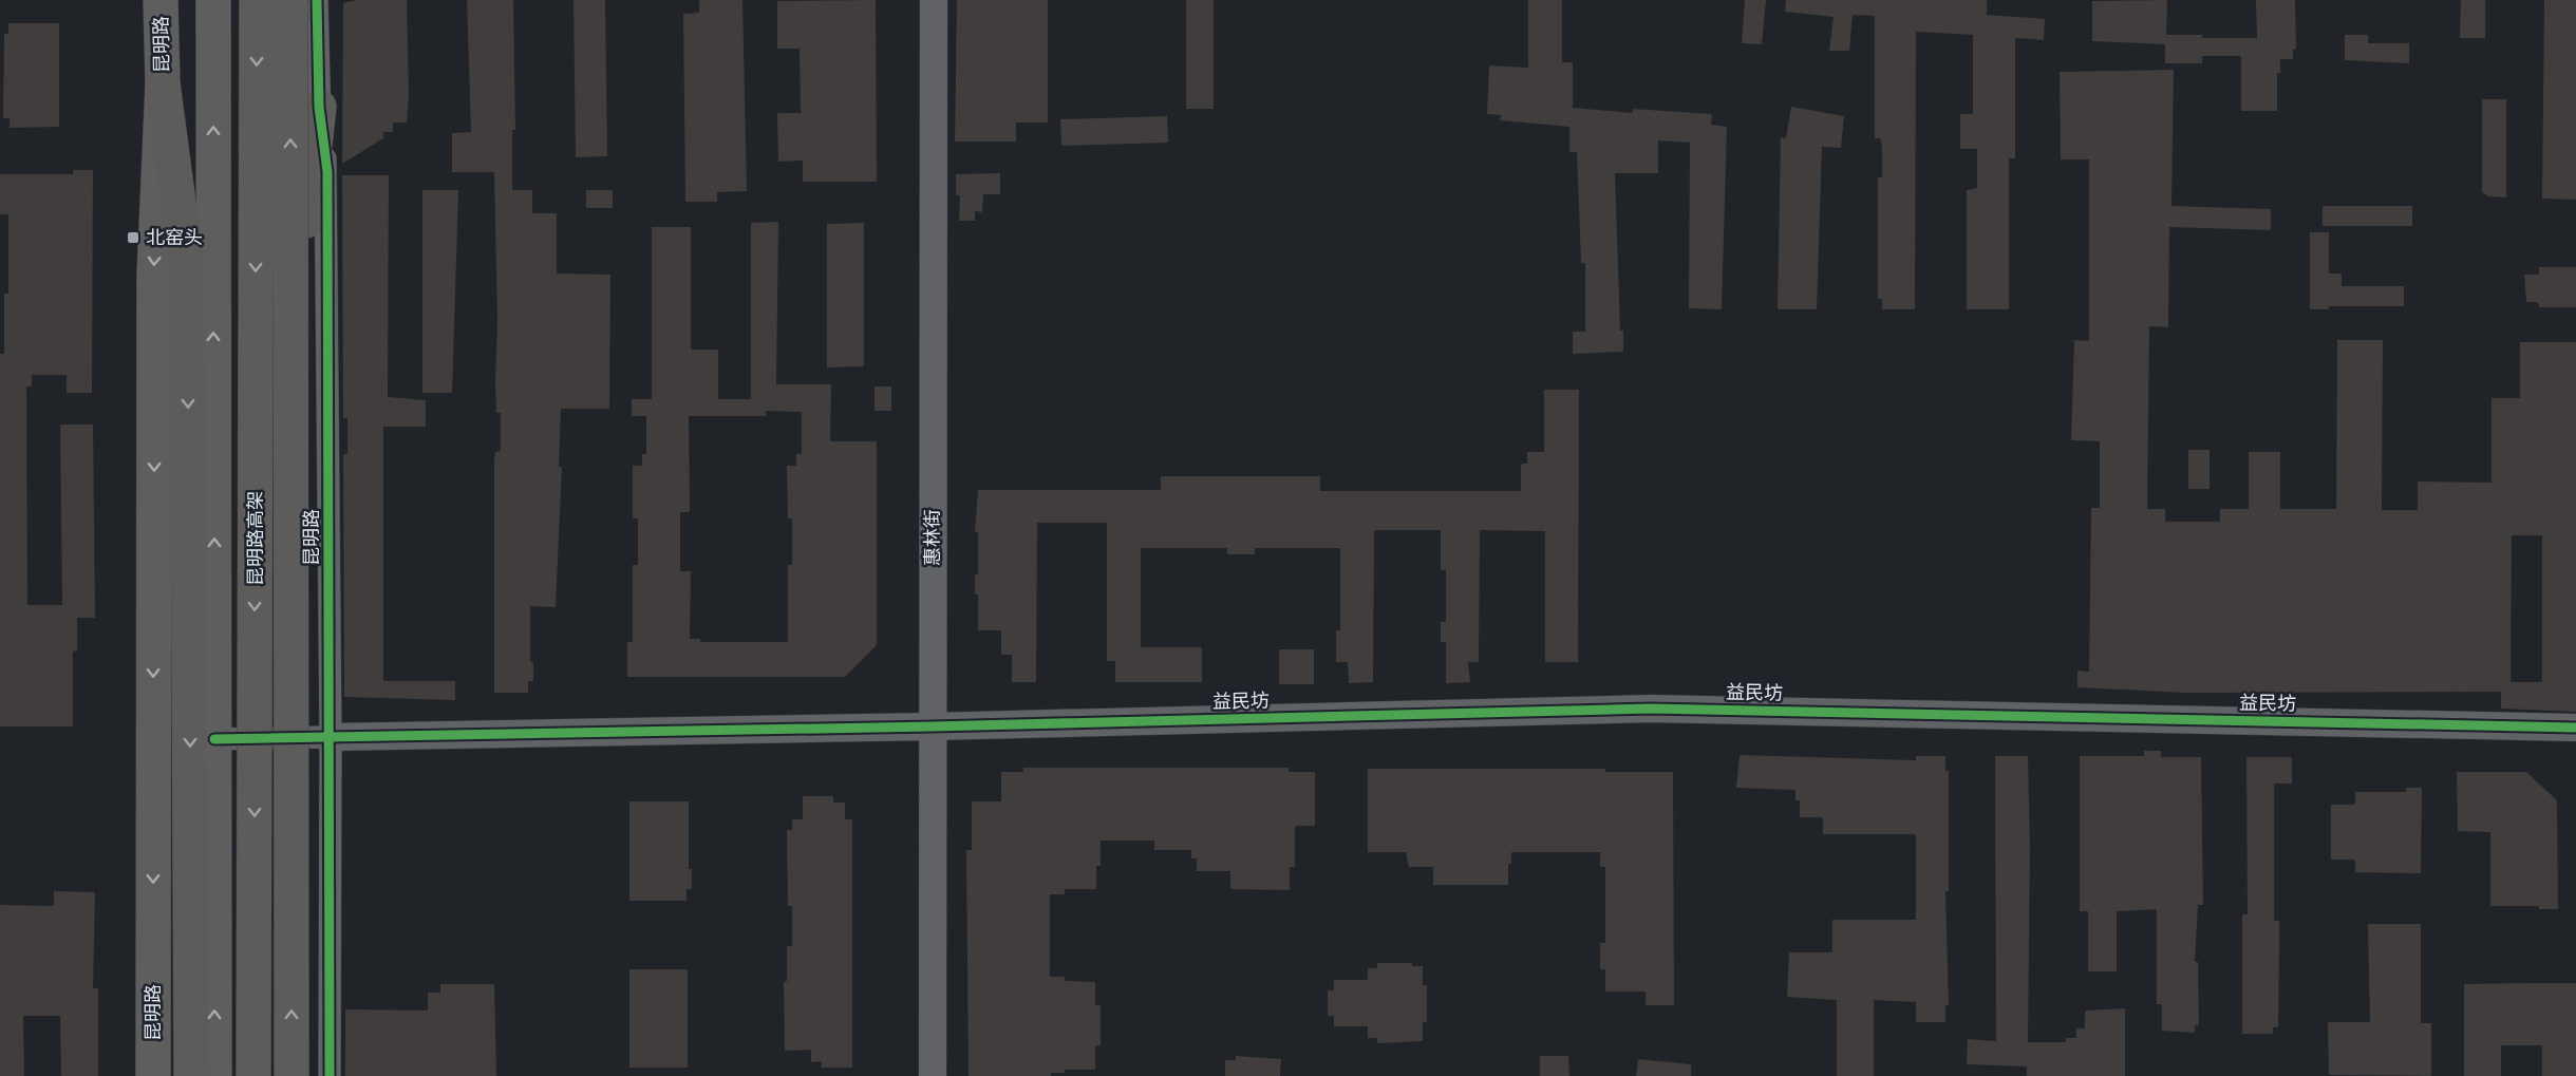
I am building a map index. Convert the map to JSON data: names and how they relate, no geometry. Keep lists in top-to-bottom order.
{
  "streets": {
    "highway": ["昆明路高架"],
    "main road": ["昆明路"],
    "street": ["惠林街", "益民坊"]
  },
  "crossings": [
    ["昆明路", "益民坊"],
    ["惠林街", "益民坊"]
  ],
  "places": {
    "transit": ["北窑头"]
  }
}
